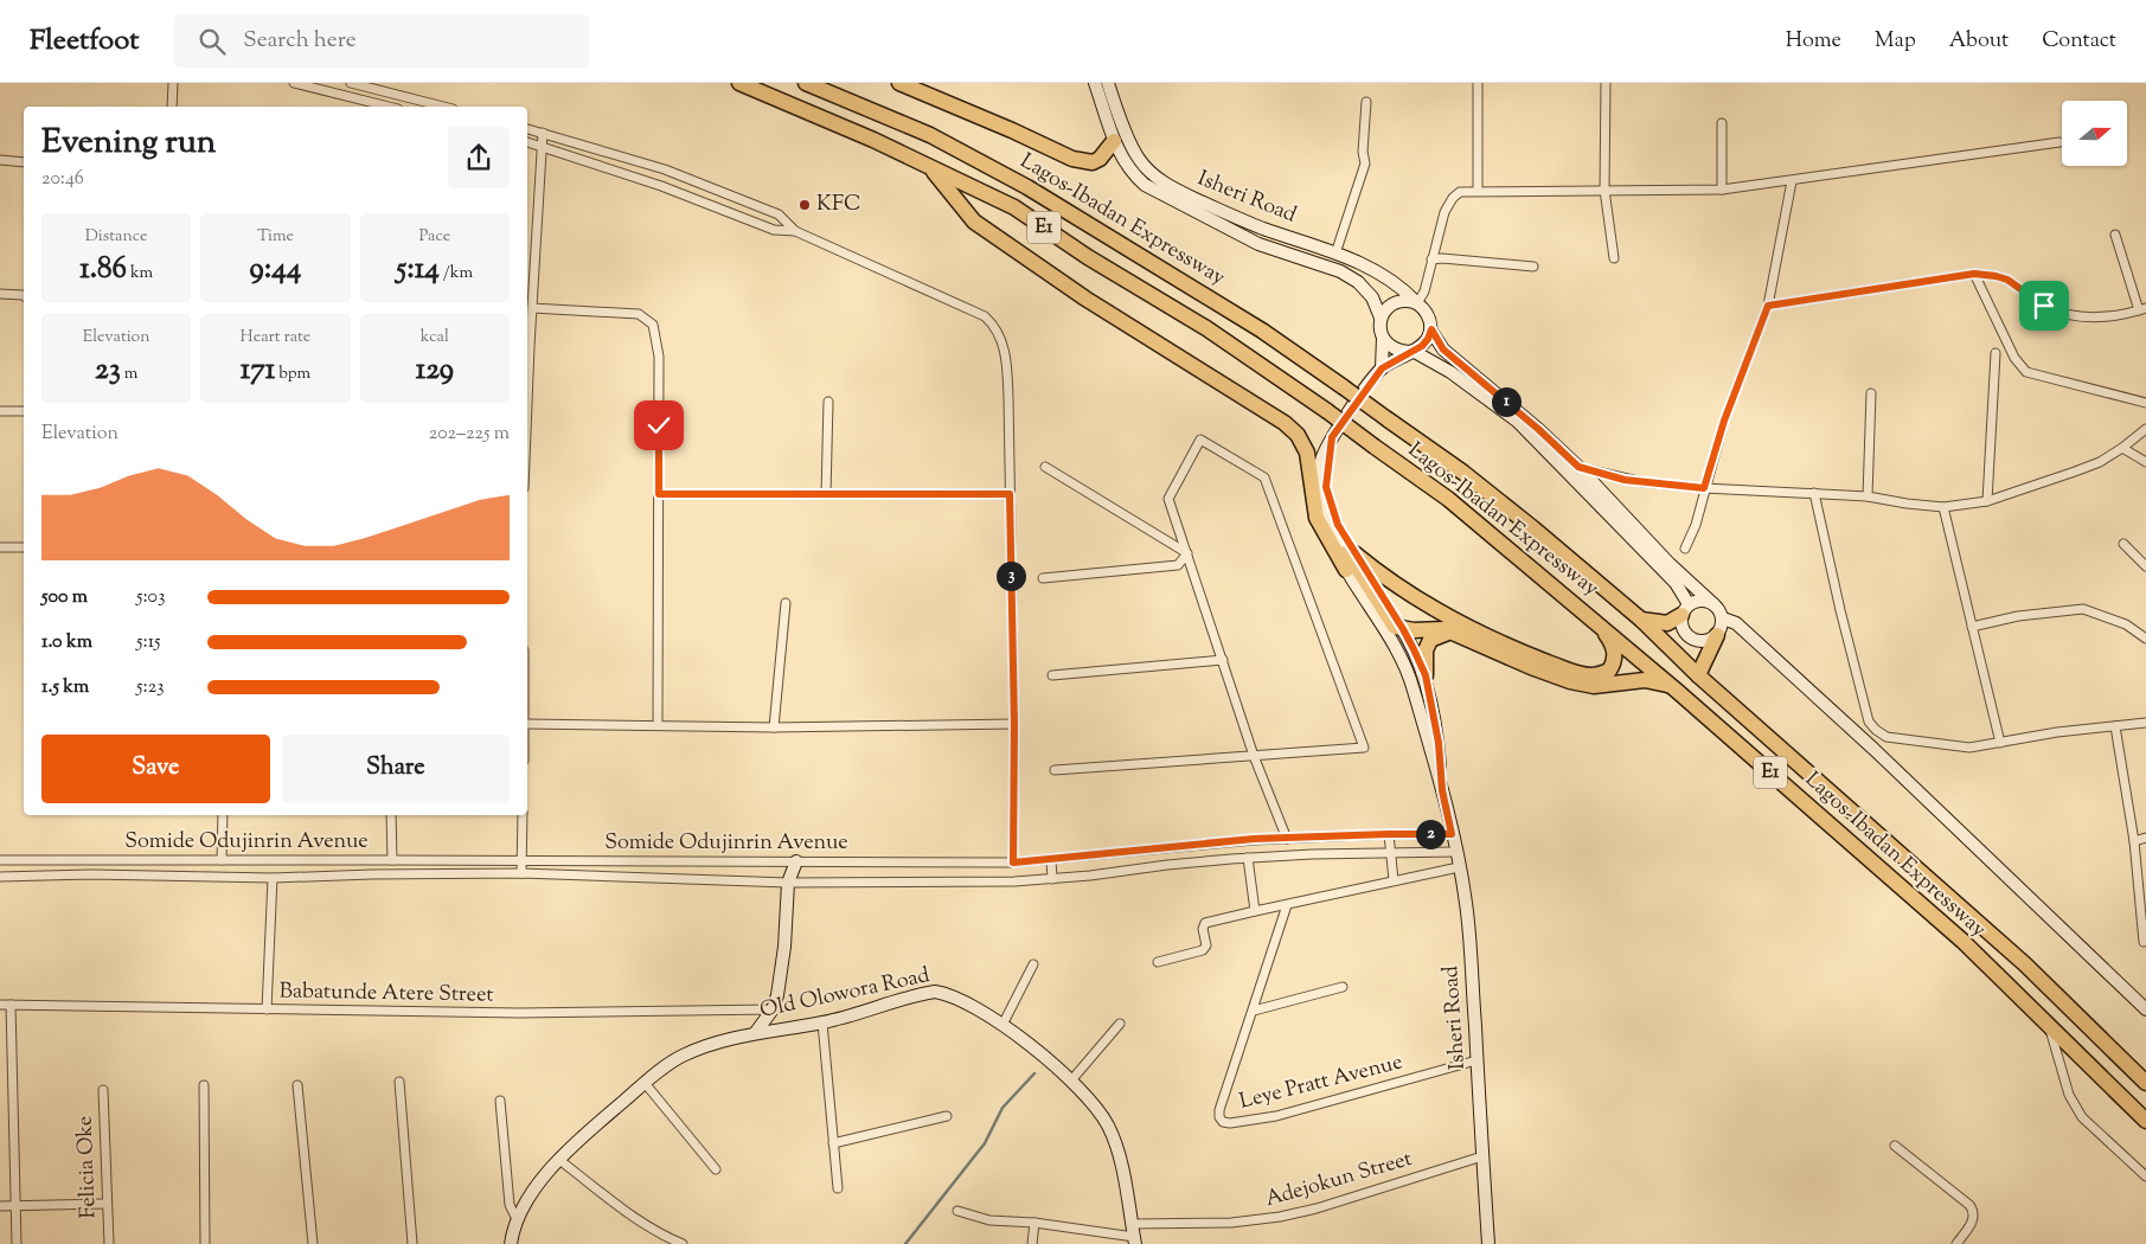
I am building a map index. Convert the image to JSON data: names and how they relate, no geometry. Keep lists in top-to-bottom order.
{
  "streets": {
    "highway": ["Lagos-Ibadan Expressway", "E1"],
    "main road": ["Isheri Road", "Old Olowora Road"],
    "street": [
      "Somide Odujinrin Avenue",
      "Babatunde Atere Street",
      "Leye Pratt Avenue",
      "Felicia Oke",
      "Adejokun Street"
    ]
  },
  "crossings": [
    ["Isheri Road", "Somide Odujinrin Avenue"],
    ["Isheri Road", "Leye Pratt Avenue"],
    ["Isheri Road", "Adejokun Street"],
    ["Old Olowora Road", "Adejokun Street"]
  ],
  "places": ["KFC"],
  "north": "right",
  "page": {
    "header": "Fleetfoot",
    "search": "Search here",
    "nav": [
      "Home",
      "Map",
      "About",
      "Contact"
    ],
    "heading": ["Evening run", "20:46"],
    "stats": [
      ["Distance", "1.86 km"],
      ["Time", "9:44"],
      ["Pace", "5:14 /km"],
      ["Elevation", "23 m"],
      ["Heart rate", "171 bpm"],
      ["kcal", "129"]
    ],
    "pins": ["1", "3", "2"],
    "chart": ["Elevation", "202–225 m"],
    "list": [
      {
        "name": "500 m",
        "note": "5:03"
      },
      {
        "name": "1.0 km",
        "note": "5:15"
      },
      {
        "name": "1.5 km",
        "note": "5:23"
      }
    ],
    "buttons": ["Save", "Share"]
  }
}
